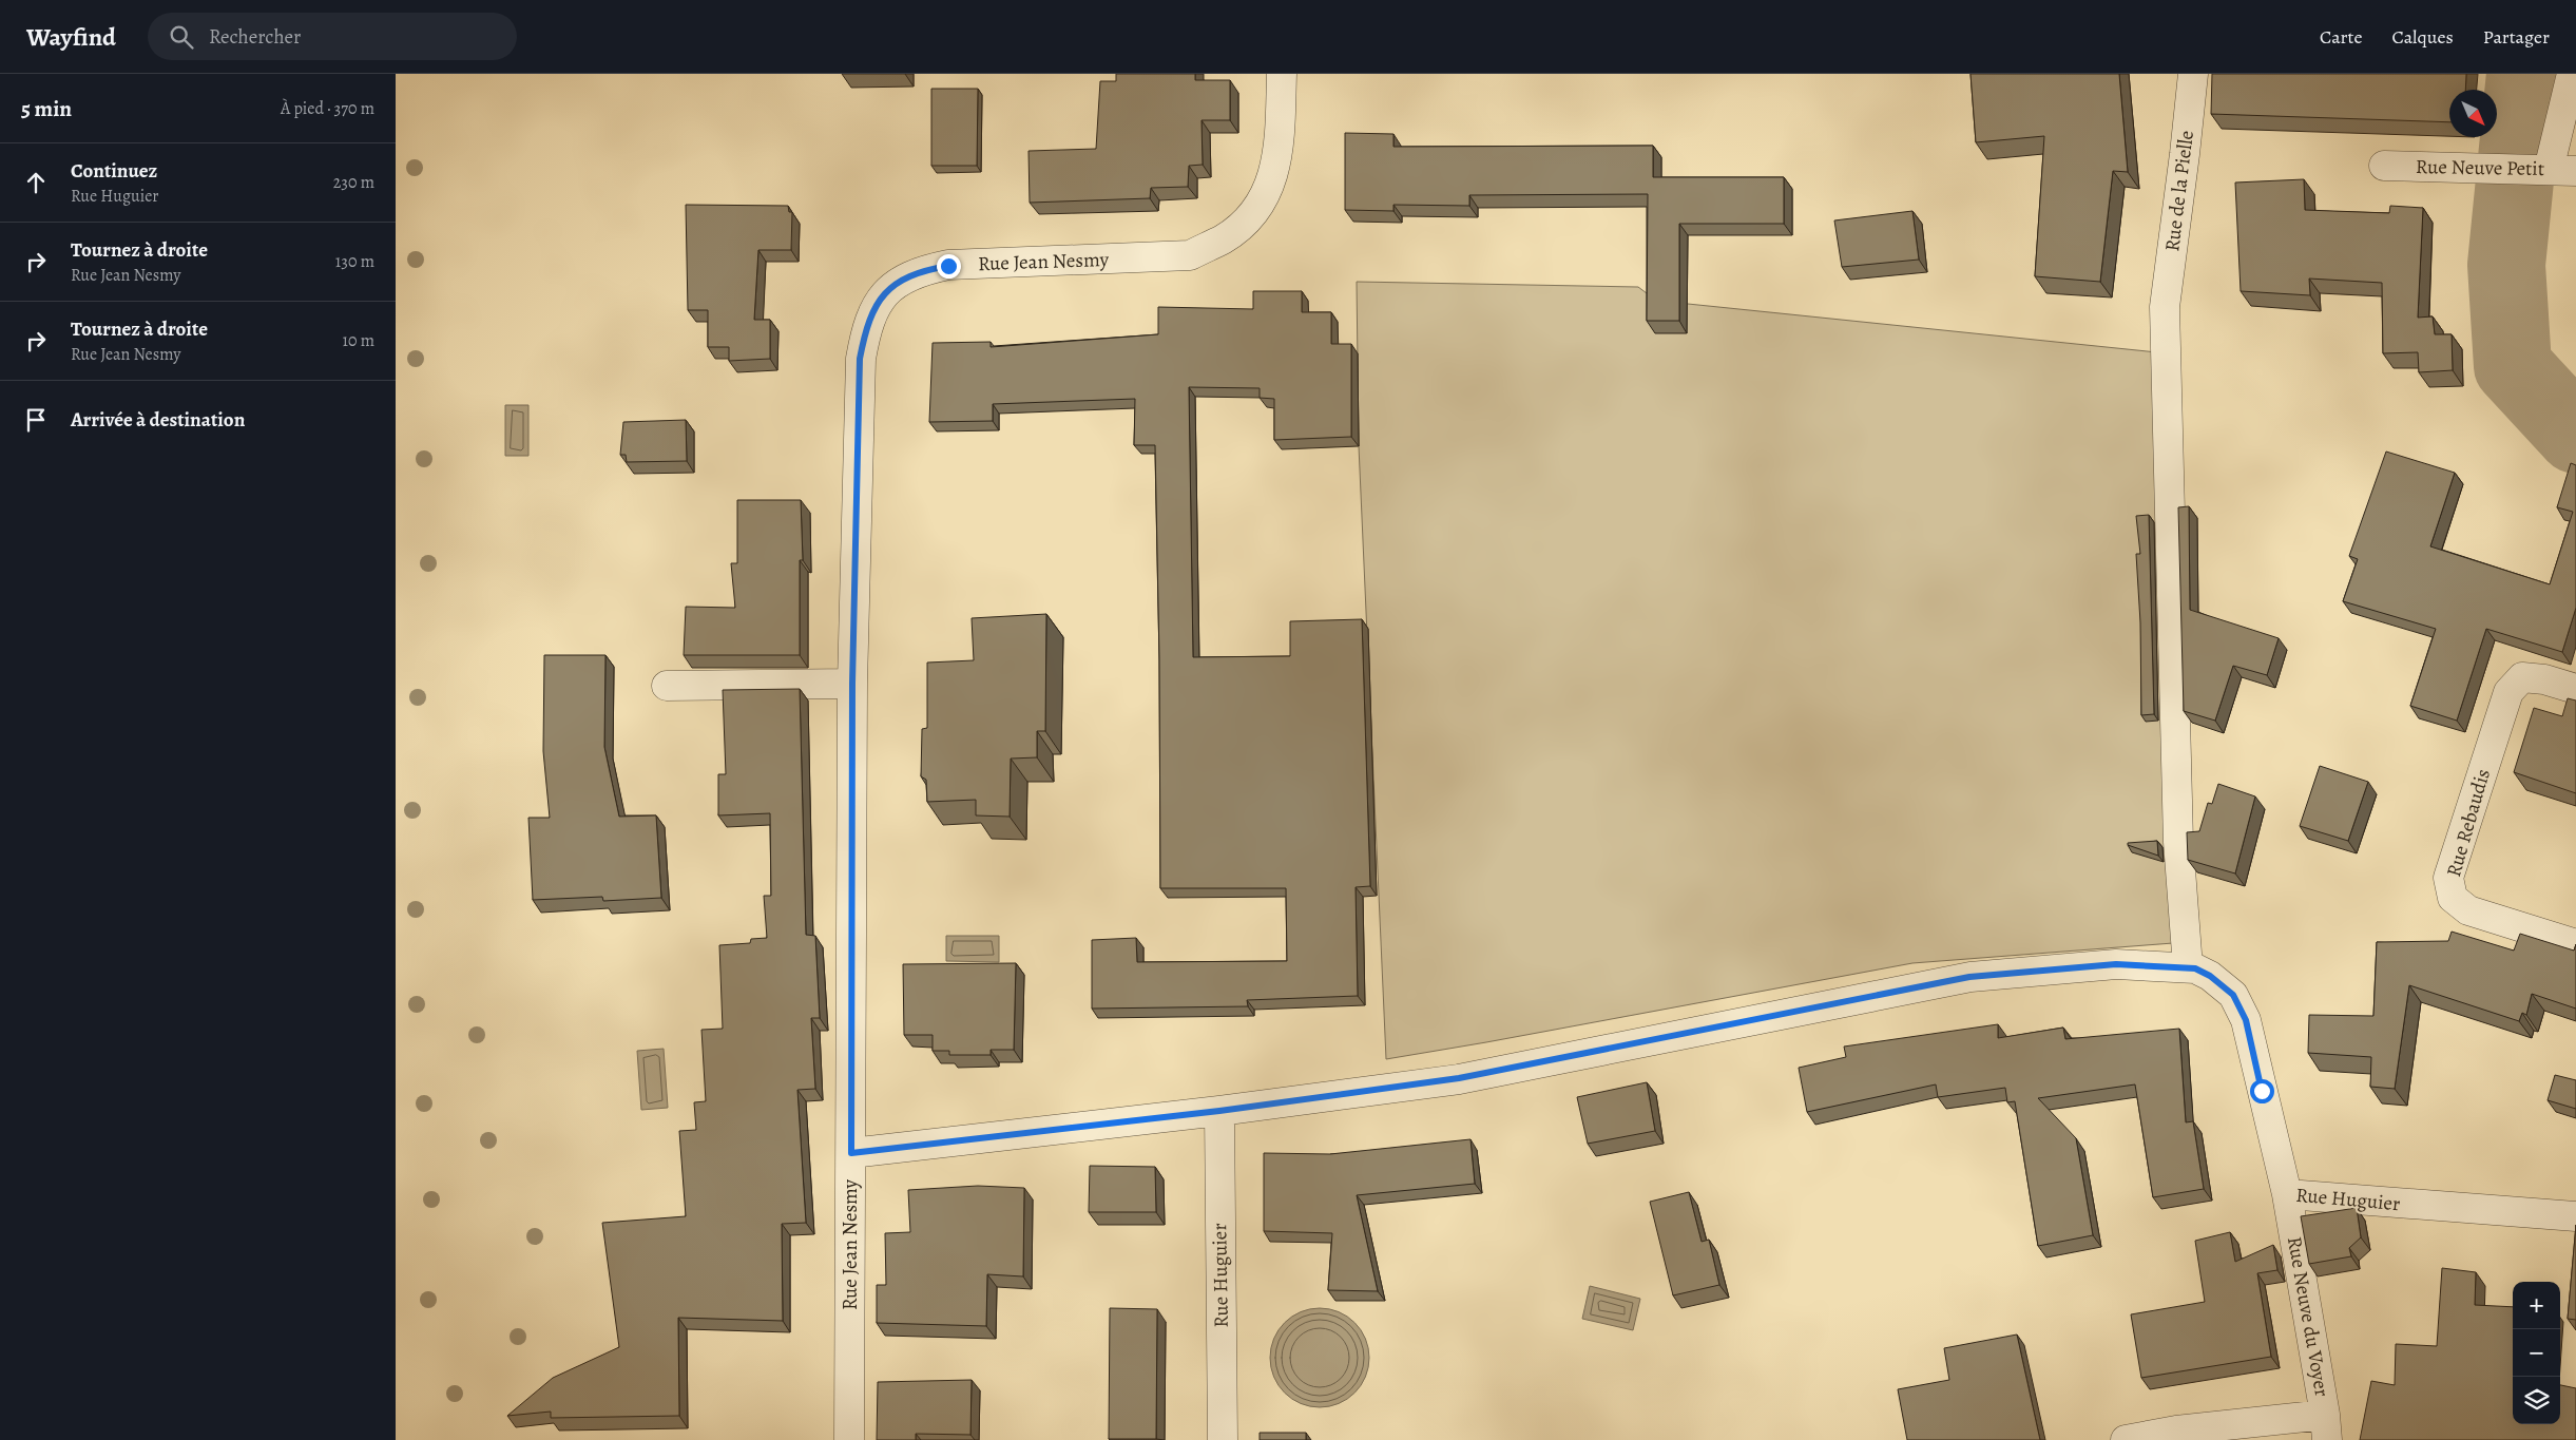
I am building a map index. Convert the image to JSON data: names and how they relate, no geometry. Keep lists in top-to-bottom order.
{
  "streets": {
    "street": [
      "Rue Neuve Petit",
      "Rue de la Pielle",
      "Rue Jean Nesmy",
      "Rue Rebaudis",
      "Rue Huguier",
      "Rue Neuve du Voyer"
    ]
  },
  "crossings": [
    ["Rue de la Pielle", "Rue Huguier"],
    ["Rue Jean Nesmy", "Rue Huguier"],
    ["Rue Huguier", "Rue Neuve du Voyer"]
  ],
  "north": "bottom right",
  "page": {
    "header": "Wayfind",
    "search": "Rechercher",
    "nav": ["Carte", "Calques", "Partager"],
    "heading": ["5 min", "À pied · 370 m"],
    "list": [
      ["Continuez", "Rue Huguier", "230 m"],
      ["Tournez à droite", "Rue Jean Nesmy", "130 m"],
      ["Tournez à droite", "Rue Jean Nesmy", "10 m"],
      "Arrivée à destination"
    ],
    "map_buttons": ["+", "−"]
  }
}
